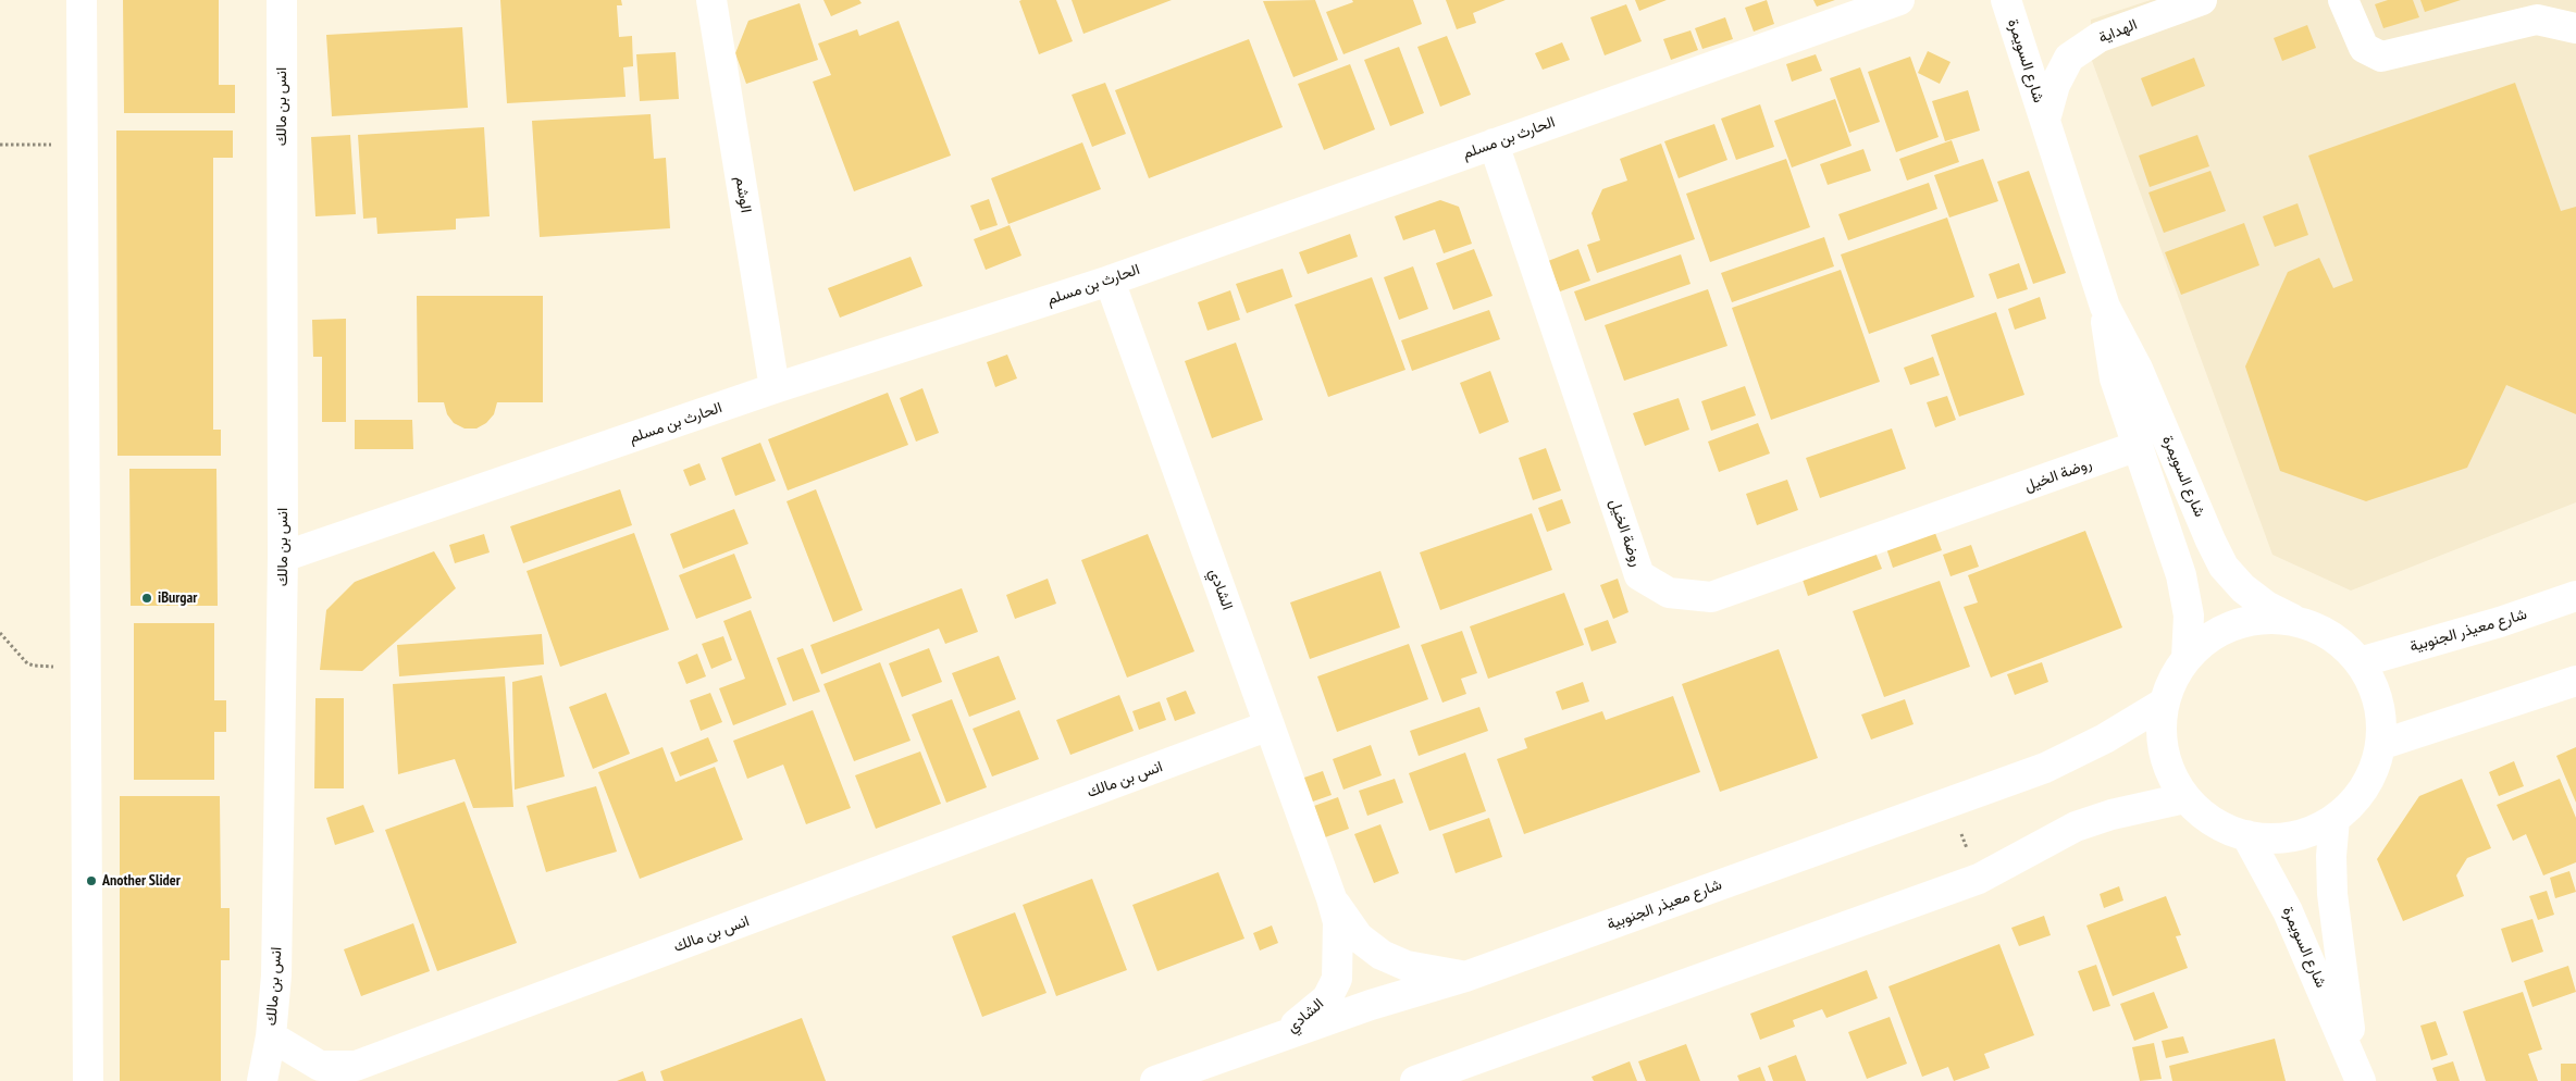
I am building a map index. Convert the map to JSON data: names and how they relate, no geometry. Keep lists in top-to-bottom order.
{
  "streets": {
    "street": [
      "الهداية",
      "شارع السويمرة",
      "انس بن مالك",
      "الحارث بن مسلم",
      "الوشم",
      "روضة الخيل",
      "الشادي",
      "شارع معيذر الجنوبية"
    ]
  },
  "crossings": [
    ["الهداية", "شارع السويمرة"],
    ["شارع السويمرة", "روضة الخيل"],
    ["شارع السويمرة", "شارع معيذر الجنوبية"],
    ["انس بن مالك", "الحارث بن مسلم"],
    ["انس بن مالك", "الشادي"],
    ["الحارث بن مسلم", "الوشم"],
    ["الحارث بن مسلم", "روضة الخيل"],
    ["الحارث بن مسلم", "الشادي"],
    ["الشادي", "شارع معيذر الجنوبية"]
  ],
  "places": ["iBurgar", "Another Slider"]
}
